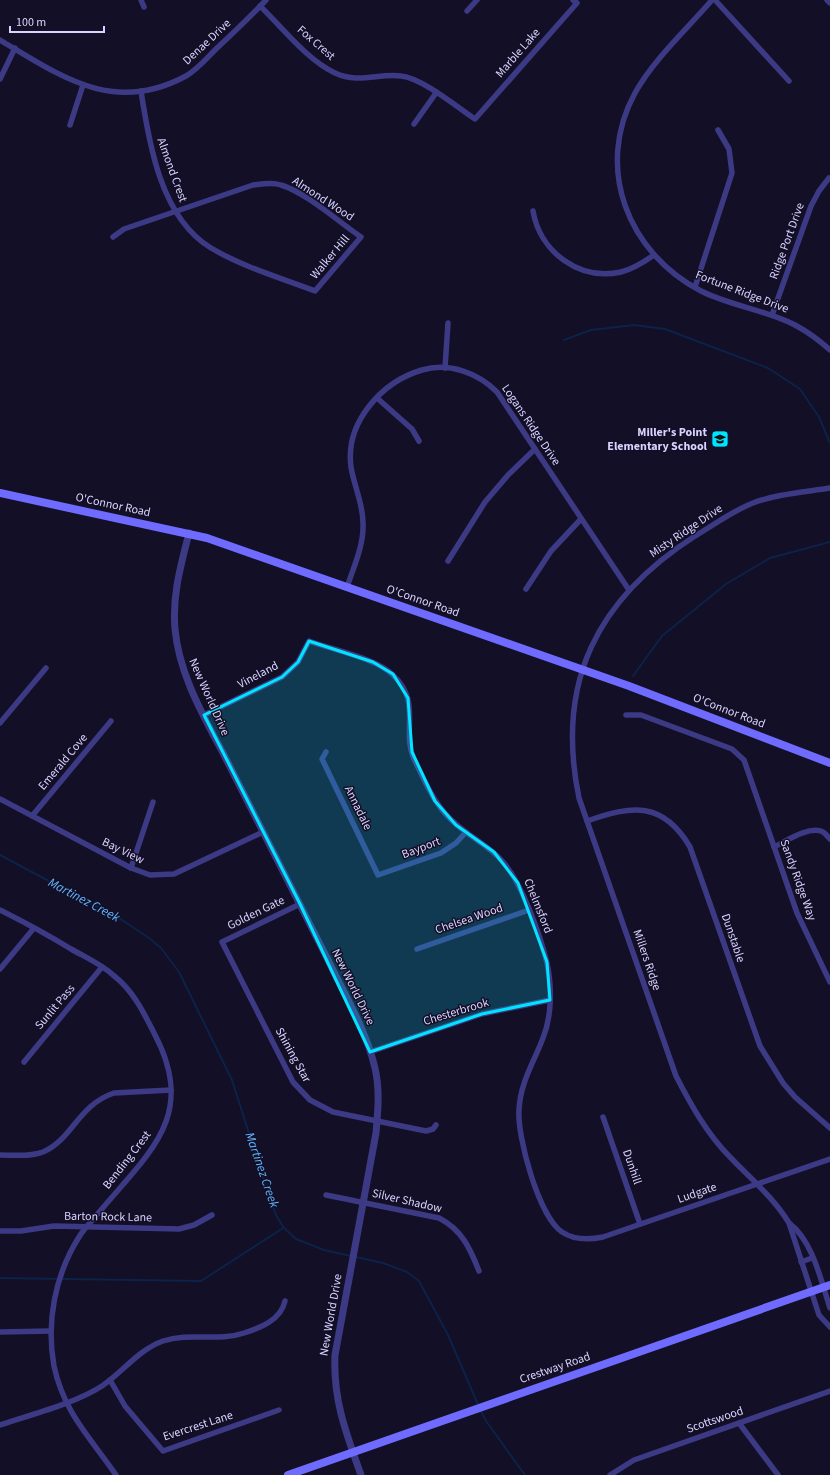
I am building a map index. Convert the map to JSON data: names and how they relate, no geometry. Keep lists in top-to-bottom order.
{
  "streets": {
    "main road": ["O'Connor Road", "Crestway Road"],
    "street": [
      "Denae Drive",
      "Fox Crest",
      "Marble Lake",
      "Almond Crest",
      "Almond Wood",
      "Ridge Port Drive",
      "Walker Hill",
      "Fortune Ridge Drive",
      "Logans Ridge Drive",
      "Misty Ridge Drive",
      "Vineland",
      "New World Drive",
      "Emerald Cove",
      "Annadale",
      "Bayport",
      "Bay View",
      "Sandy Ridge Way",
      "Chelmsford",
      "Golden Gate",
      "Chelsea Wood",
      "Dunstable",
      "Millers Ridge",
      "Sunlit Pass",
      "Chesterbrook",
      "Shining Star",
      "Bending Crest",
      "Dunhill",
      "Ludgate",
      "Silver Shadow",
      "Barton Rock Lane",
      "Scottswood",
      "Evercrest Lane"
    ]
  },
  "crossings": [
    ["Denae Drive", "Fox Crest"],
    ["Denae Drive", "Almond Crest"],
    ["Fox Crest", "Marble Lake"],
    ["Almond Crest", "Almond Wood"],
    ["Almond Crest", "Walker Hill"],
    ["Almond Wood", "Walker Hill"],
    ["Ridge Port Drive", "Fortune Ridge Drive"],
    ["Logans Ridge Drive", "O'Connor Road"],
    ["Logans Ridge Drive", "Misty Ridge Drive"],
    ["O'Connor Road", "Misty Ridge Drive"],
    ["O'Connor Road", "New World Drive"],
    ["O'Connor Road", "Millers Ridge"],
    ["Misty Ridge Drive", "Millers Ridge"],
    ["Vineland", "New World Drive"],
    ["Vineland", "Chelmsford"],
    ["New World Drive", "Bay View"],
    ["New World Drive", "Golden Gate"],
    ["New World Drive", "Chesterbrook"],
    ["New World Drive", "Shining Star"],
    ["New World Drive", "Silver Shadow"],
    ["New World Drive", "Crestway Road"],
    ["Emerald Cove", "Bay View"],
    ["Annadale", "Bayport"],
    ["Bayport", "Chelmsford"],
    ["Chelmsford", "Chelsea Wood"],
    ["Chelmsford", "Chesterbrook"],
    ["Chelmsford", "Ludgate"],
    ["Golden Gate", "Shining Star"],
    ["Dunstable", "Millers Ridge"],
    ["Millers Ridge", "Ludgate"],
    ["Millers Ridge", "Crestway Road"],
    ["Sunlit Pass", "Bending Crest"],
    ["Bending Crest", "Barton Rock Lane"],
    ["Dunhill", "Ludgate"]
  ],
  "water": ["Martinez Creek"],
  "places": {
    "school or university": ["Miller's Point Elementary School"]
  },
  "scale_bar": "100 m"
}
